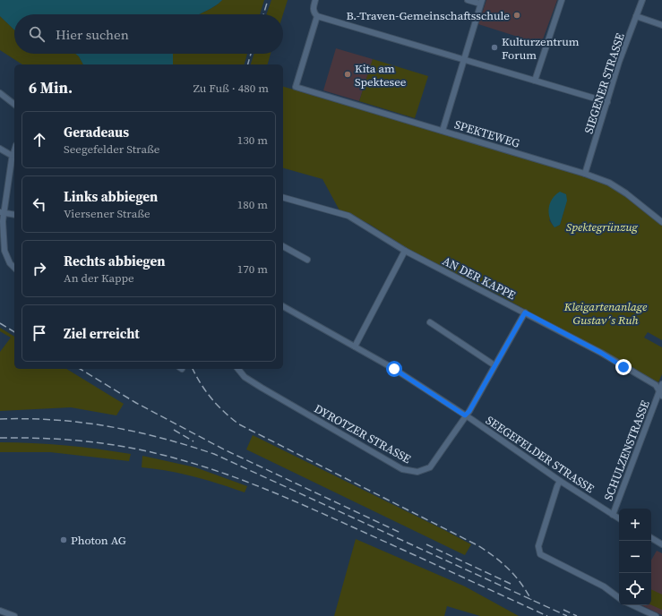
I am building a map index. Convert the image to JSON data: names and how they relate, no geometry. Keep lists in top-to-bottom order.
{
  "streets": {
    "street": [
      "SIEGENER STRASSE",
      "SPEKTEWEG",
      "AN DER KAPPE",
      "DYROTZER STRASSE",
      "SCHULZENSTRASSE",
      "SEEGEFELDER STRASSE"
    ]
  },
  "crossings": [
    ["SIEGENER STRASSE", "SPEKTEWEG"],
    ["AN DER KAPPE", "DYROTZER STRASSE"],
    ["AN DER KAPPE", "SCHULZENSTRASSE"],
    ["DYROTZER STRASSE", "SEEGEFELDER STRASSE"],
    ["SCHULZENSTRASSE", "SEEGEFELDER STRASSE"]
  ],
  "parks": ["Spektegrünzug", "Kleigartenanlage Gustav´s Ruh"],
  "places": [
    "B.-Traven-Gemeinschaftsschule",
    "Kulturzentrum Forum",
    "Kita am Spektesee",
    "Photon AG"
  ],
  "page": {
    "search": "Hier suchen",
    "heading": ["6 Min.", "Zu Fuß · 480 m"],
    "list": [
      ["Geradeaus", "Seegefelder Straße", "130 m"],
      ["Links abbiegen", "Viersener Straße", "180 m"],
      ["Rechts abbiegen", "An der Kappe", "170 m"],
      "Ziel erreicht"
    ],
    "map_buttons": ["+", "−"]
  }
}
